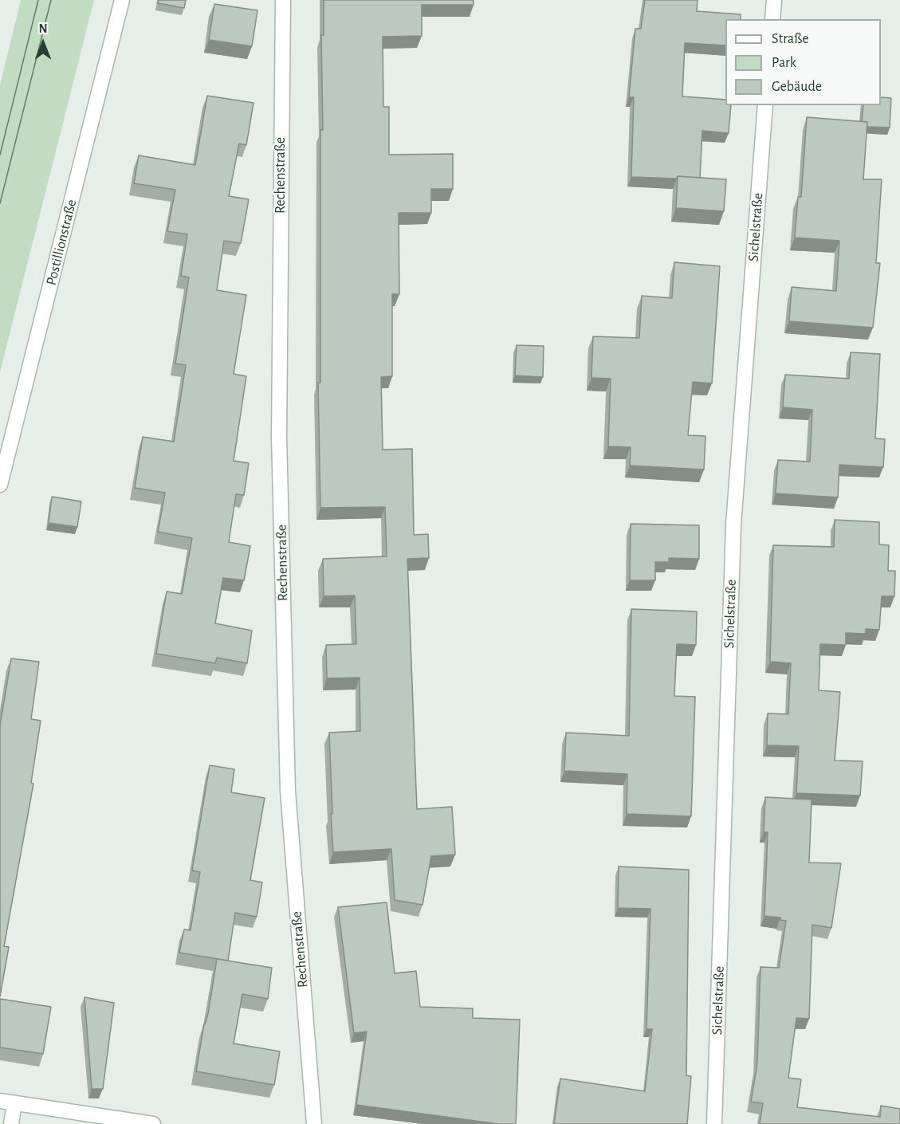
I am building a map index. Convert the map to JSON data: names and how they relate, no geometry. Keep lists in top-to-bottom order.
{
  "streets": {
    "street": ["Rechenstraße", "Sichelstraße", "Postillionstraße"]
  },
  "legend": ["Straße", "Park", "Gebäude"],
  "north": "top"
}
